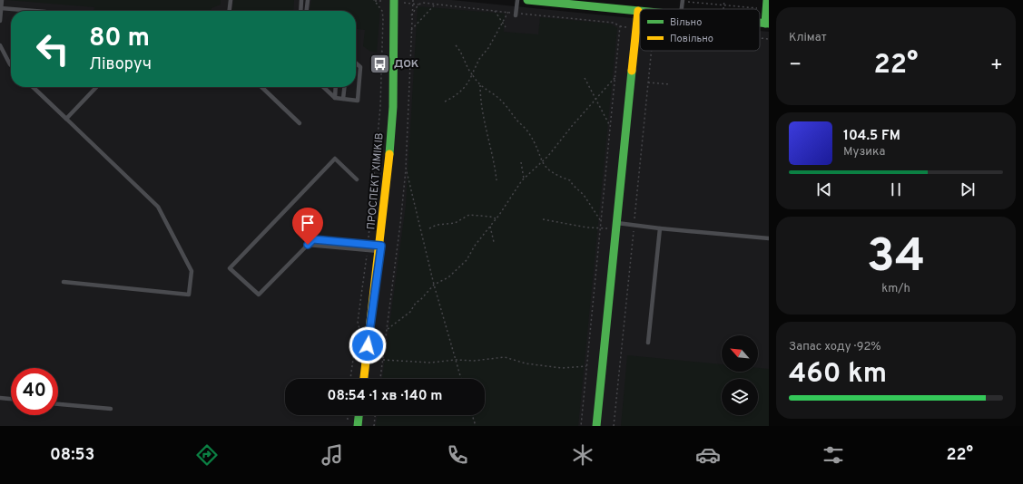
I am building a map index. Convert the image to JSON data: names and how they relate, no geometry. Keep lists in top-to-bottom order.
{
  "streets": {
    "street": ["ПРОСПЕКТ ХІМІКІВ"]
  },
  "places": {
    "bus stop": ["ДОК"]
  },
  "legend": ["Вільно", "Повільно"],
  "north": "top left",
  "page": {
    "tile": [
      "Клімат",
      ["34", "km/h"],
      ["Запас ходу · 92%", "460 km"]
    ],
    "turn": ["80 m", "Ліворуч"],
    "heat": ["−", "22°", "+"],
    "song": ["104.5 FM", "Музика"],
    "limit": "40",
    "trip": "08:54 · 1 хв · 140 m",
    "tabs": ["08:53", "22°"]
  }
}
